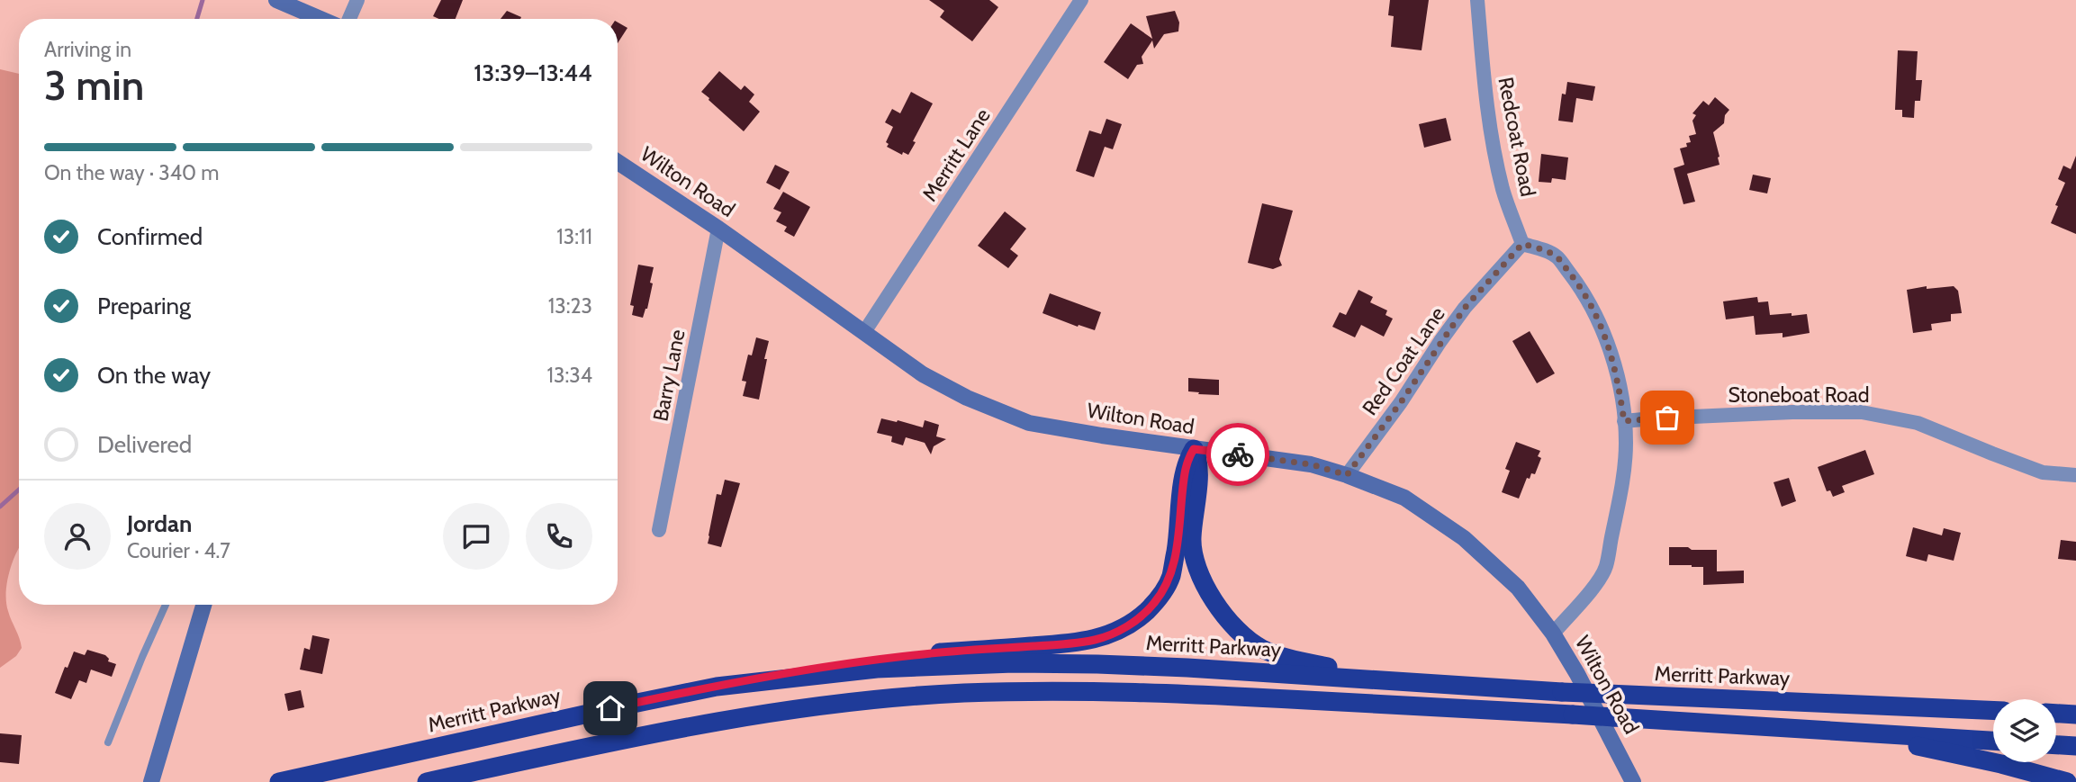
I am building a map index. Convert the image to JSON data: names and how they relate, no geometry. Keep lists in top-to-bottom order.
{
  "streets": {
    "highway": ["Merritt Parkway"],
    "main road": ["Wilton Road"],
    "street": [
      "Redcoat Road",
      "Merritt Lane",
      "Red Coat Lane",
      "Barry Lane",
      "Stoneboat Road"
    ]
  },
  "crossings": [
    ["Redcoat Road", "Red Coat Lane"],
    ["Merritt Lane", "Wilton Road"],
    ["Wilton Road", "Red Coat Lane"],
    ["Wilton Road", "Barry Lane"]
  ],
  "page": {
    "heading": ["3 min", "Arriving in", "13:39–13:44"],
    "panel": ["Jordan", "Courier · 4.7"],
    "bar": "On the way · 340 m",
    "list": [
      ["Confirmed", "13:11"],
      ["Preparing", "13:23"],
      ["On the way", "13:34"],
      "Delivered"
    ]
  }
}
